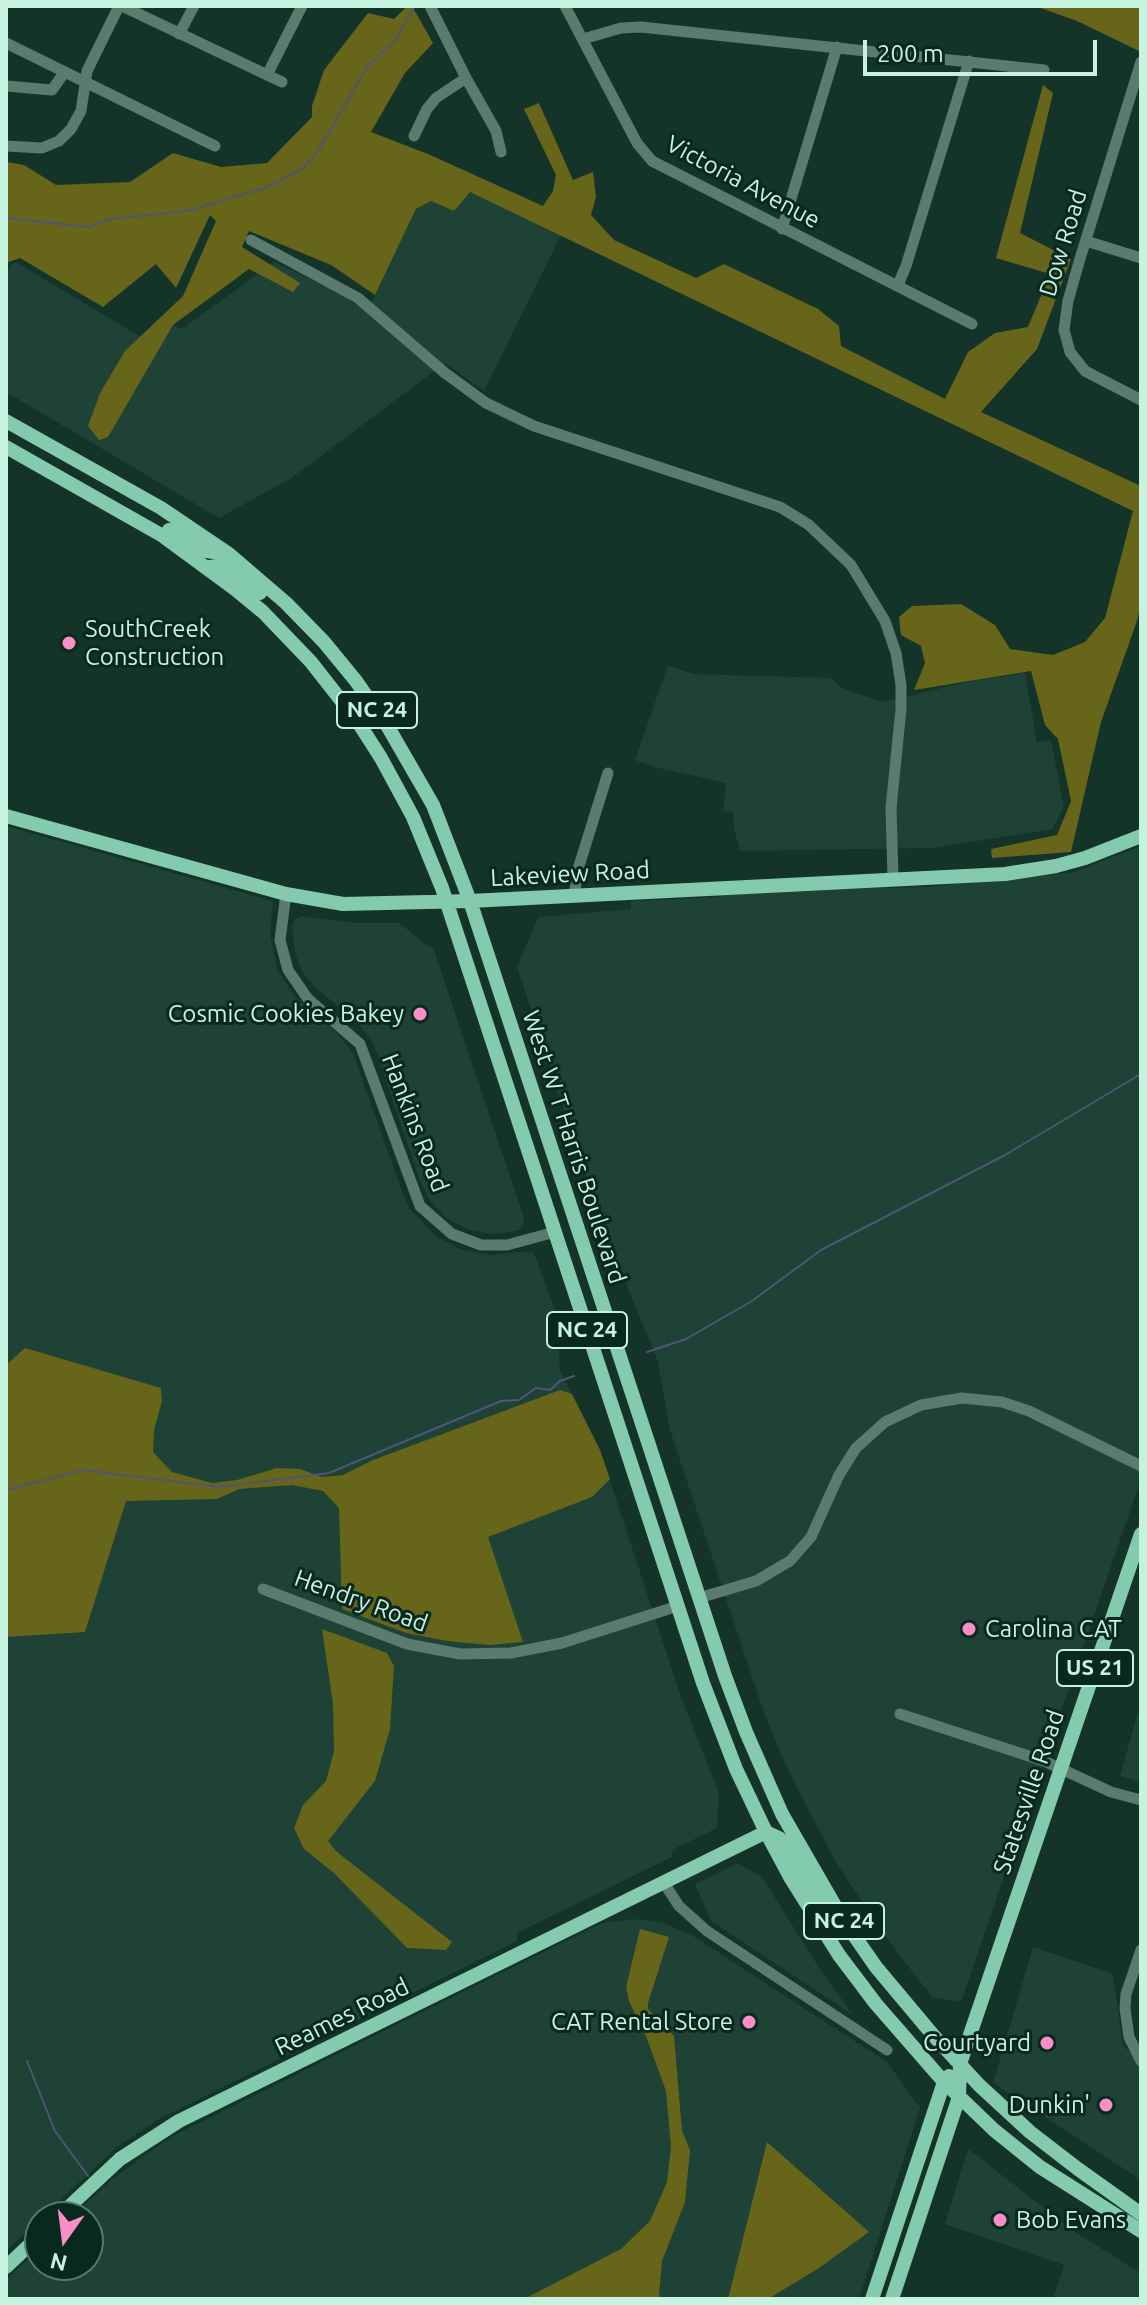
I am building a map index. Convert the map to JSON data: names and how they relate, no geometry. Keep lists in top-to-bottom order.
{
  "streets": {
    "main road": [
      "NC 24",
      "Lakeview Road",
      "West W T Harris Boulevard",
      "US 21",
      "Statesville Road",
      "Reames Road"
    ],
    "street": [
      "Victoria Avenue",
      "Dow Road",
      "Hankins Road",
      "Hendry Road"
    ]
  },
  "crossings": [
    ["Lakeview Road", "Hankins Road"],
    ["Lakeview Road", "West W T Harris Boulevard"],
    ["Hankins Road", "West W T Harris Boulevard"],
    ["West W T Harris Boulevard", "Hendry Road"],
    ["West W T Harris Boulevard", "Statesville Road"],
    ["West W T Harris Boulevard", "Reames Road"]
  ],
  "places": [
    "SouthCreek Construction",
    "Cosmic Cookies Bakey",
    "Carolina CAT",
    "CAT Rental Store",
    "Courtyard",
    "Dunkin'",
    "Bob Evans"
  ],
  "scale_bar": "200 m",
  "north": "bottom"
}
